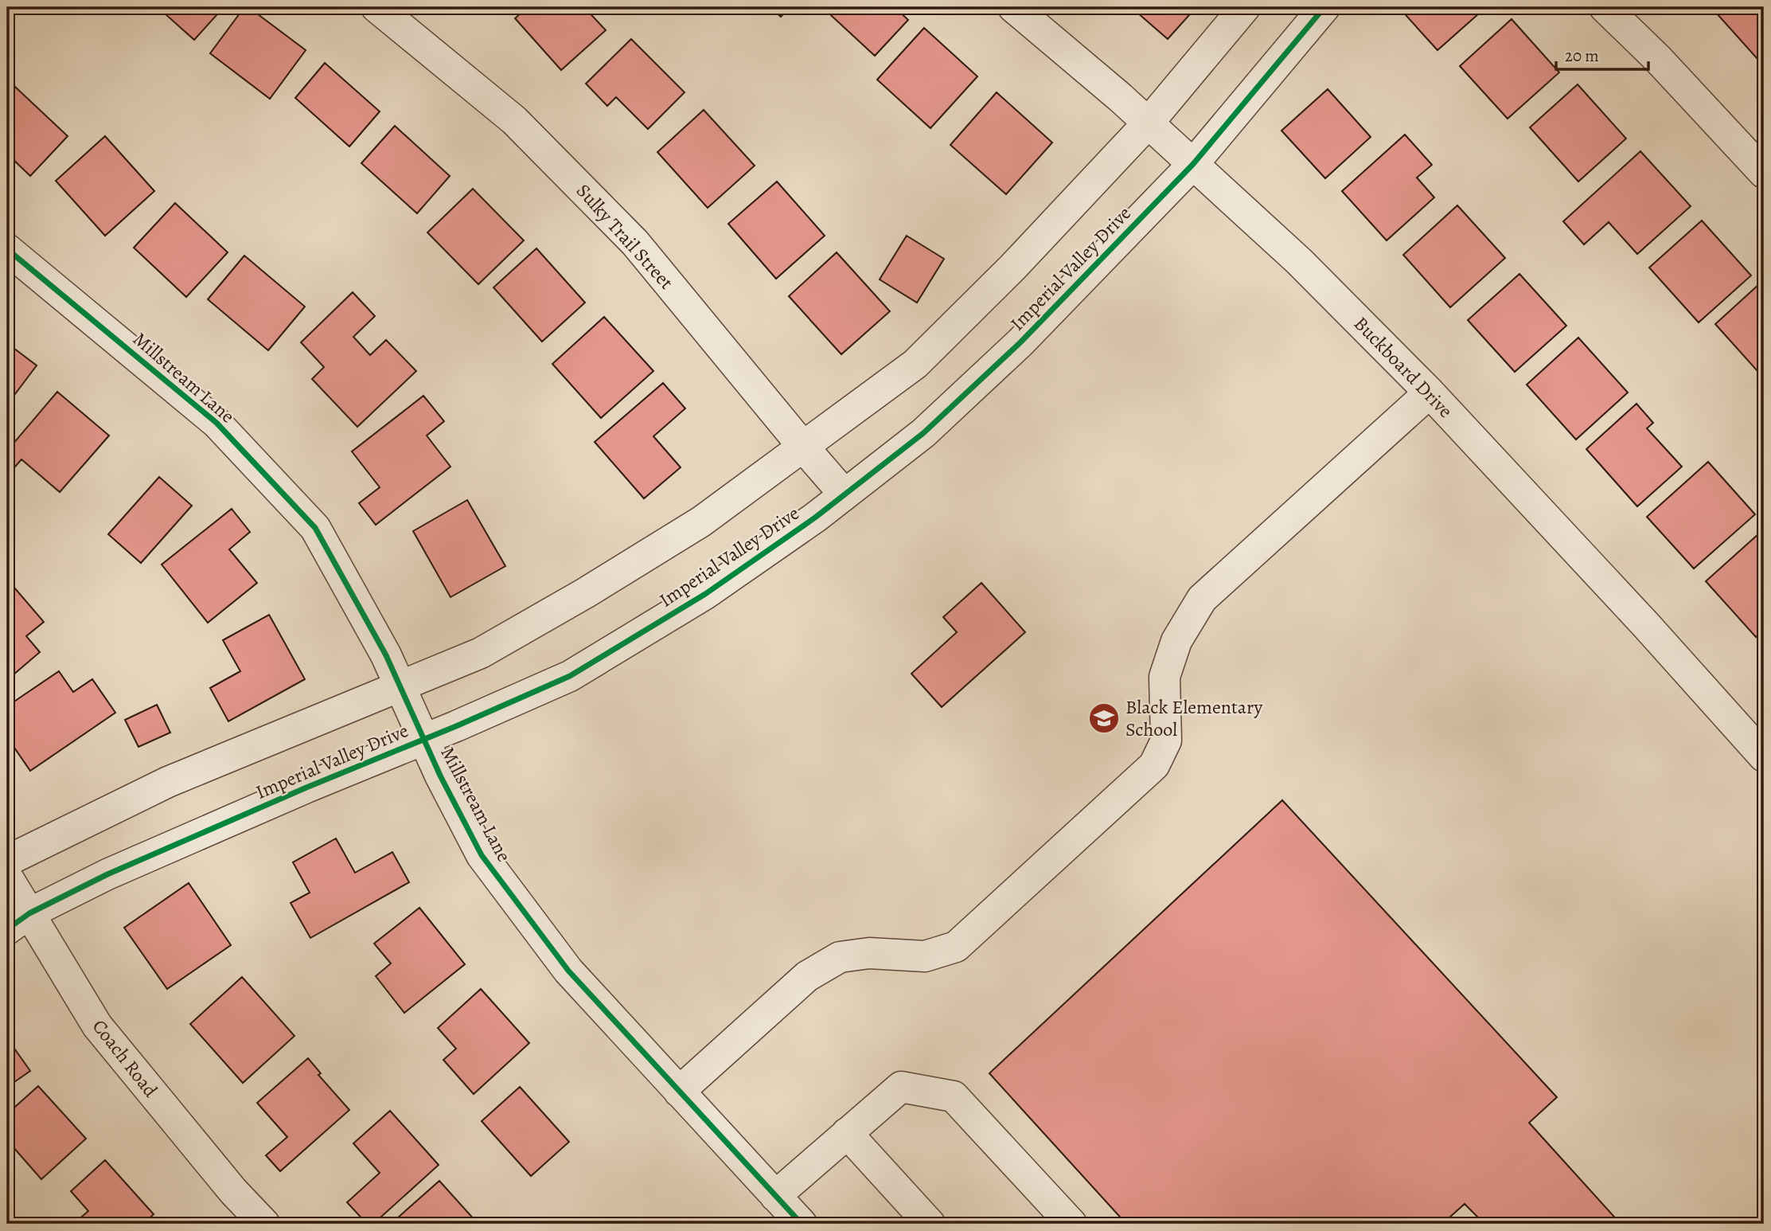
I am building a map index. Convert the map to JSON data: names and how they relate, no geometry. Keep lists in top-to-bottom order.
{
  "streets": {
    "street": [
      "Sulky Trail Street",
      "Imperial Valley Drive",
      "Buckboard Drive",
      "Millstream Lane",
      "Coach Road"
    ]
  },
  "crossings": [
    ["Sulky Trail Street", "Imperial Valley Drive"],
    ["Imperial Valley Drive", "Buckboard Drive"],
    ["Imperial Valley Drive", "Millstream Lane"],
    ["Imperial Valley Drive", "Coach Road"]
  ],
  "places": {
    "school or university": ["Black Elementary School"]
  },
  "scale_bar": "20 m"
}
